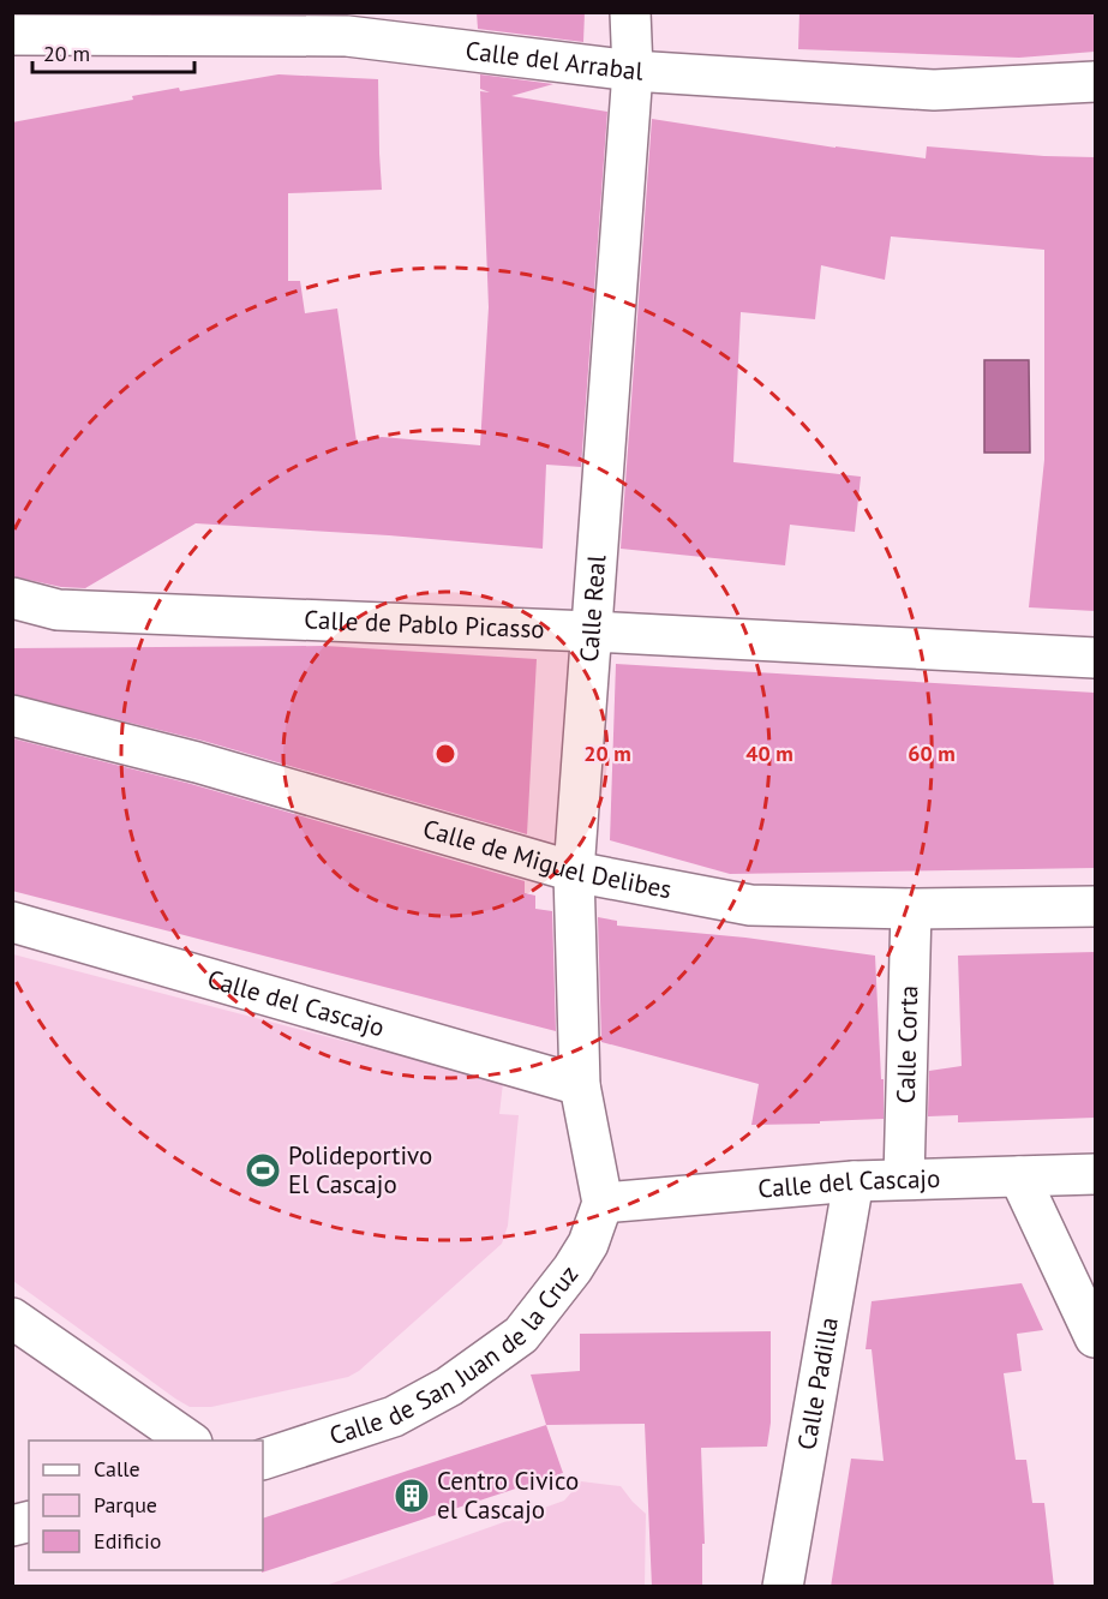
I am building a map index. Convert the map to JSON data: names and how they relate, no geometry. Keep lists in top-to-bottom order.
{
  "streets": {
    "street": [
      "Calle del Arrabal",
      "Calle Real",
      "Calle de Pablo Picasso",
      "Calle de Miguel Delibes",
      "Calle del Cascajo",
      "Calle Corta",
      "Calle de San Juan de la Cruz",
      "Calle Padilla"
    ]
  },
  "crossings": [
    ["Calle del Arrabal", "Calle Real"],
    ["Calle Real", "Calle de Pablo Picasso"],
    ["Calle Real", "Calle de Miguel Delibes"],
    ["Calle Real", "Calle del Cascajo"],
    ["Calle Real", "Calle de San Juan de la Cruz"],
    ["Calle de Miguel Delibes", "Calle Corta"],
    ["Calle del Cascajo", "Calle Corta"],
    ["Calle del Cascajo", "Calle de San Juan de la Cruz"],
    ["Calle del Cascajo", "Calle Padilla"]
  ],
  "places": {
    "sports": ["Polideportivo El Cascajo"],
    "building": ["Centro Civico el Cascajo"]
  },
  "legend": ["Calle", "Parque", "Edificio"],
  "scale_bar": "20 m",
  "rings": ["20 m", "40 m", "60 m"]
}
